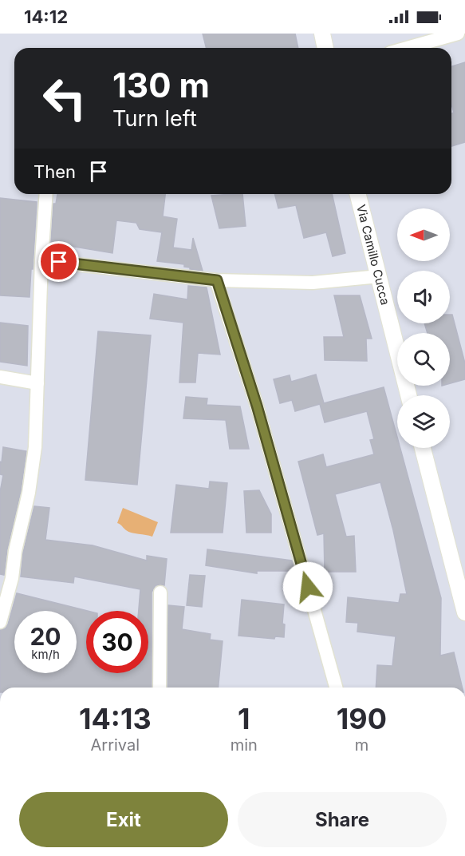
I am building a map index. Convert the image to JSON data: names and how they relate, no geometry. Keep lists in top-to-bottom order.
{
  "streets": {
    "street": ["Via Camillo Cucca"]
  },
  "north": "left",
  "page": {
    "status": "14:12",
    "turn": ["130 m", "Turn left"],
    "then": "Then",
    "speed": "20 km/h",
    "limit": "30",
    "eta": [
      "14:13",
      "Arrival",
      "1",
      "min",
      "190",
      "m"
    ],
    "buttons": ["Exit", "Share"]
  }
}
